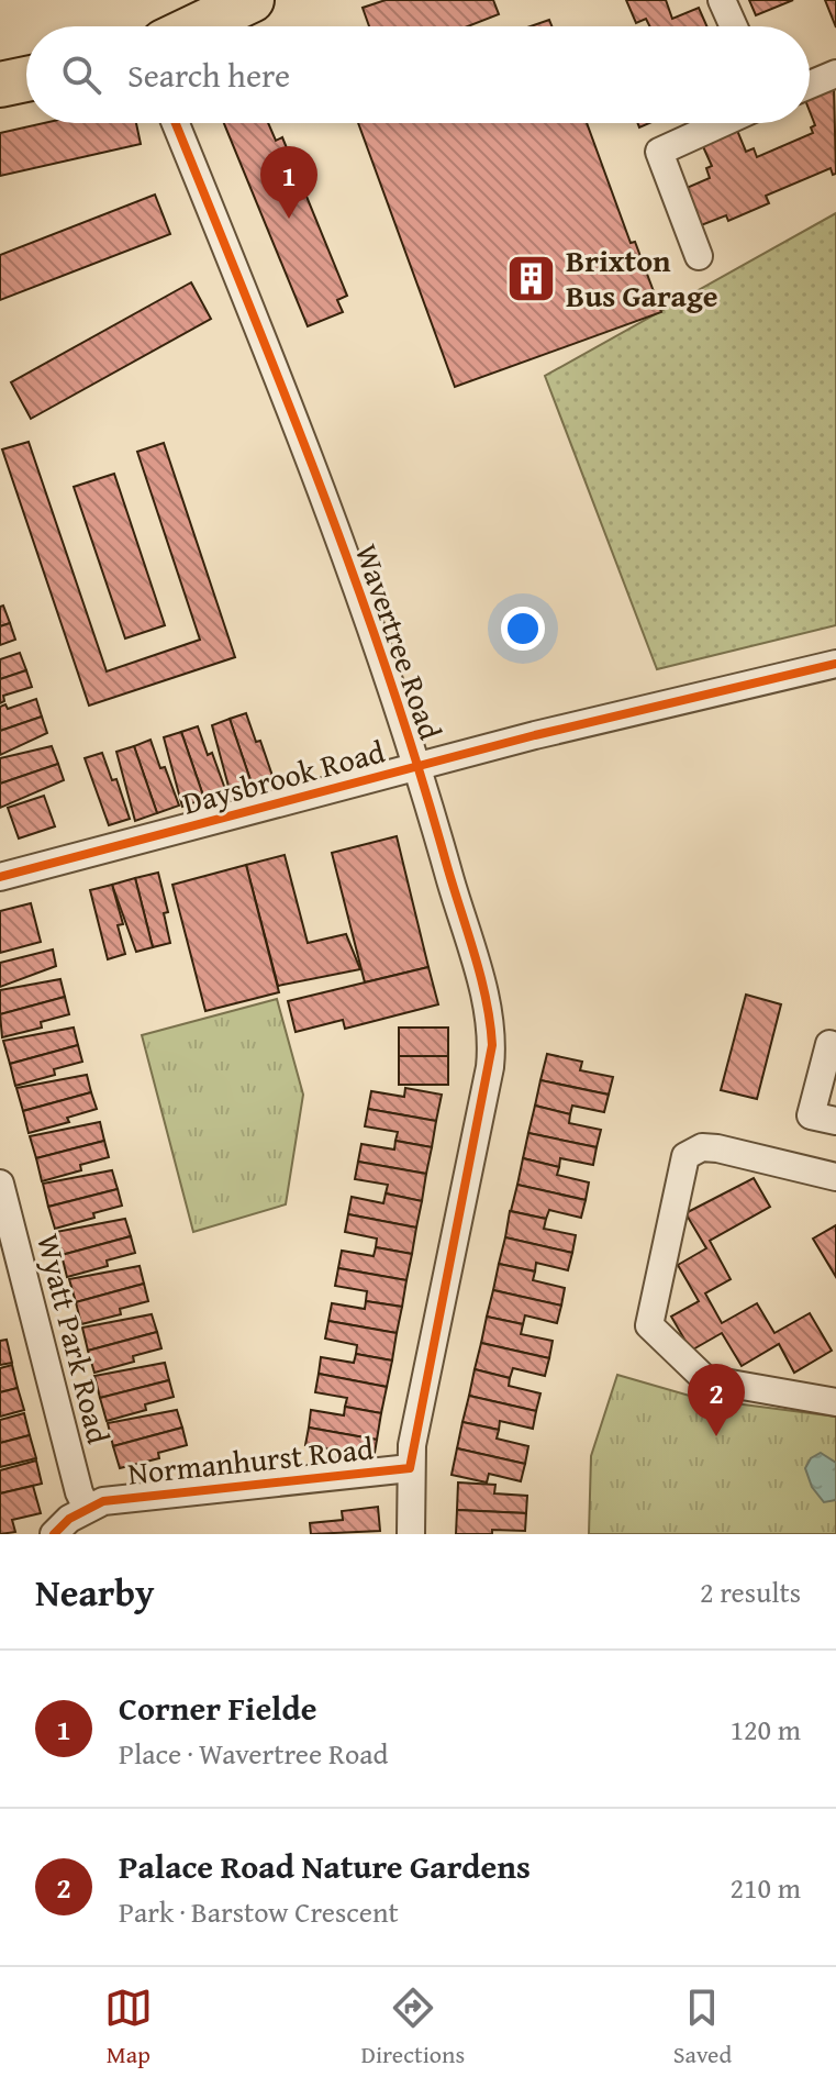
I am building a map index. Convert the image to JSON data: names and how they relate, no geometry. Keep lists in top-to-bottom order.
{
  "streets": {
    "street": [
      "Wavertree Road",
      "Daysbrook Road",
      "Wyatt Park Road",
      "Normanhurst Road"
    ]
  },
  "crossings": [
    ["Wavertree Road", "Daysbrook Road"],
    ["Wavertree Road", "Normanhurst Road"],
    ["Wyatt Park Road", "Normanhurst Road"]
  ],
  "places": {
    "building": ["Brixton Bus Garage"]
  },
  "page": {
    "search": "Search here",
    "pins": ["1", "2"],
    "heading": ["Nearby", "2 results"],
    "list": [
      {
        "mark": "1",
        "name": "Corner Fielde",
        "note": "Place · Wavertree Road",
        "value": "120 m"
      },
      {
        "mark": "2",
        "name": "Palace Road Nature Gardens",
        "note": "Park · Barstow Crescent",
        "value": "210 m"
      }
    ],
    "nav": ["Map", "Directions", "Saved"]
  }
}
